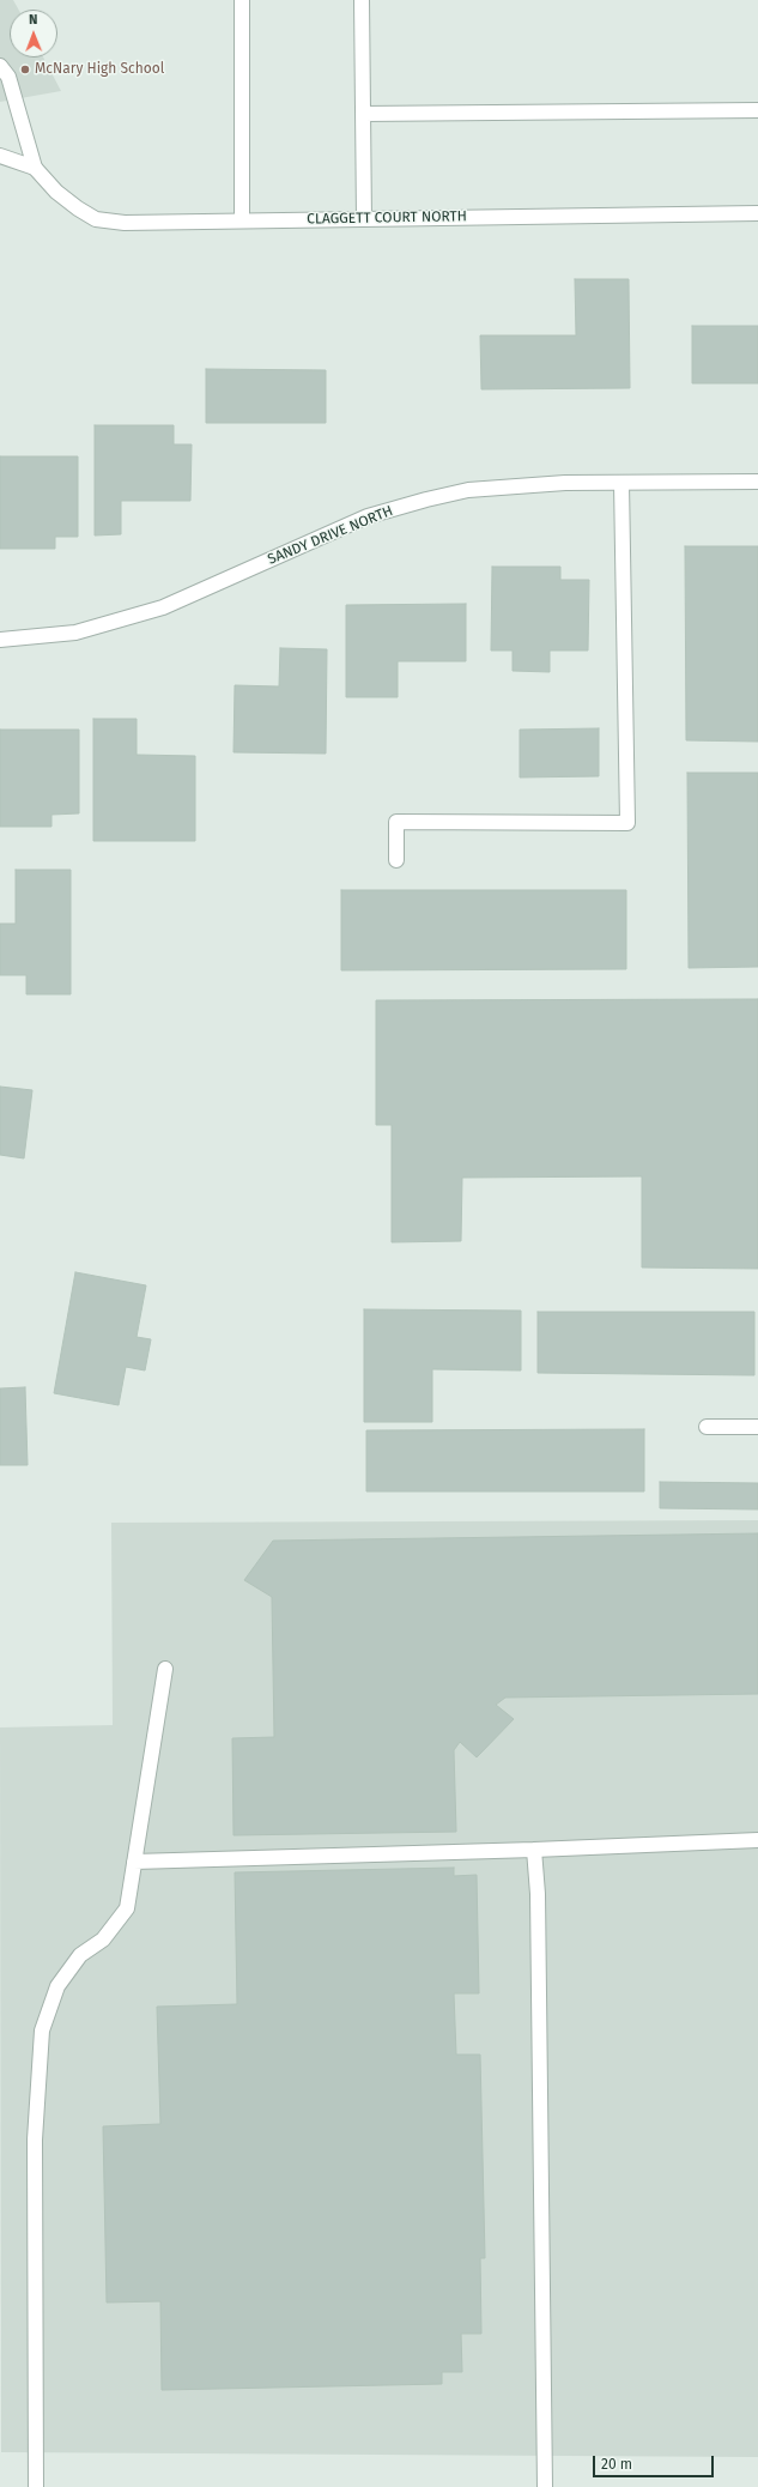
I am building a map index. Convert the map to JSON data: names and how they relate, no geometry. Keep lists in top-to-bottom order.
{
  "streets": {
    "street": ["CLAGGETT COURT NORTH", "SANDY DRIVE NORTH"]
  },
  "places": ["McNary High School"],
  "scale_bar": "20 m",
  "north": "top"
}
